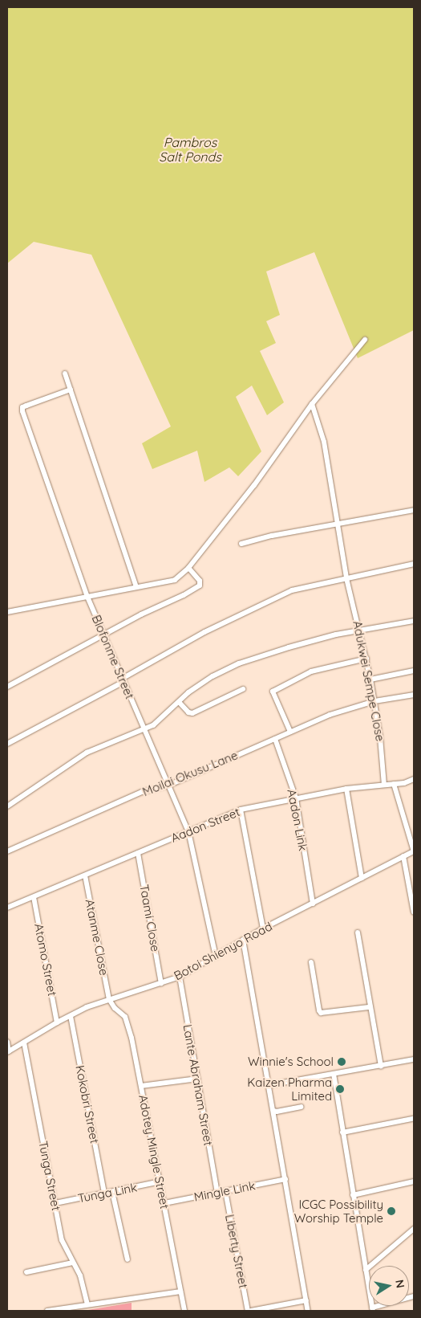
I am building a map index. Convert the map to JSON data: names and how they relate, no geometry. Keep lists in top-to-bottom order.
{
  "streets": {
    "street": [
      "Blofonme Street",
      "Adukwei Sempe Close",
      "Moilai Okusu Lane",
      "Aadon Link",
      "Aadon Street",
      "Taami Close",
      "Atanme Close",
      "Botoi Shienyo Road",
      "Atomo Street",
      "Lante Abraham Street",
      "Kokobri Street",
      "Adotey Mingle Street",
      "Tunga Street",
      "Mingle Link",
      "Tunga Link",
      "Liberty Street"
    ]
  },
  "crossings": [
    ["Blofonme Street", "Moilai Okusu Lane"],
    ["Blofonme Street", "Aadon Street"],
    ["Blofonme Street", "Botoi Shienyo Road"],
    ["Adukwei Sempe Close", "Moilai Okusu Lane"],
    ["Adukwei Sempe Close", "Aadon Street"],
    ["Moilai Okusu Lane", "Aadon Link"],
    ["Aadon Link", "Aadon Street"],
    ["Aadon Link", "Botoi Shienyo Road"],
    ["Aadon Street", "Taami Close"],
    ["Aadon Street", "Atanme Close"],
    ["Aadon Street", "Atomo Street"],
    ["Taami Close", "Botoi Shienyo Road"],
    ["Atanme Close", "Botoi Shienyo Road"],
    ["Atanme Close", "Adotey Mingle Street"],
    ["Botoi Shienyo Road", "Atomo Street"],
    ["Botoi Shienyo Road", "Lante Abraham Street"],
    ["Botoi Shienyo Road", "Kokobri Street"],
    ["Botoi Shienyo Road", "Adotey Mingle Street"],
    ["Botoi Shienyo Road", "Tunga Street"],
    ["Lante Abraham Street", "Mingle Link"],
    ["Kokobri Street", "Tunga Link"],
    ["Adotey Mingle Street", "Mingle Link"],
    ["Adotey Mingle Street", "Tunga Link"],
    ["Tunga Street", "Tunga Link"],
    ["Mingle Link", "Liberty Street"]
  ],
  "water": ["Pambros Salt Ponds"],
  "places": ["Winnie's School", "Kaizen Pharma Limited", "ICGC Possibility Worship Temple"],
  "north": "right"
}
